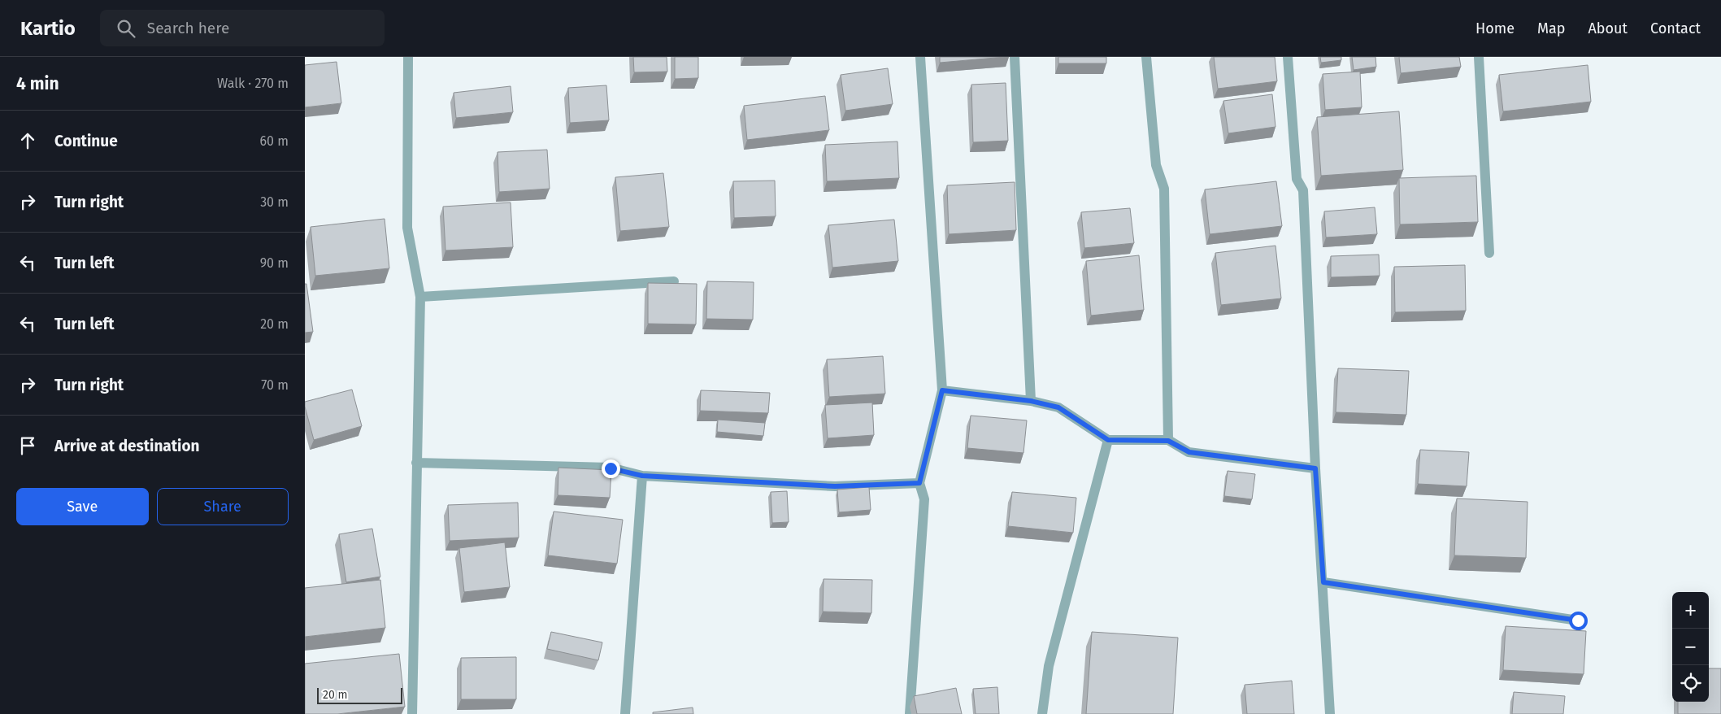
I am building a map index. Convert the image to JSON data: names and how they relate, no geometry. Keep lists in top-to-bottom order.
{
  "scale_bar": "20 m",
  "page": {
    "header": "Kartio",
    "search": "Search here",
    "nav": [
      "Home",
      "Map",
      "About",
      "Contact"
    ],
    "heading": ["4 min", "Walk · 270 m"],
    "list": [
      ["Continue", "60 m"],
      ["Turn right", "30 m"],
      ["Turn left", "90 m"],
      ["Turn left", "20 m"],
      ["Turn right", "70 m"],
      "Arrive at destination"
    ],
    "buttons": ["Save", "Share"],
    "map_buttons": ["+", "−"],
    "scale": "20 m"
  }
}
